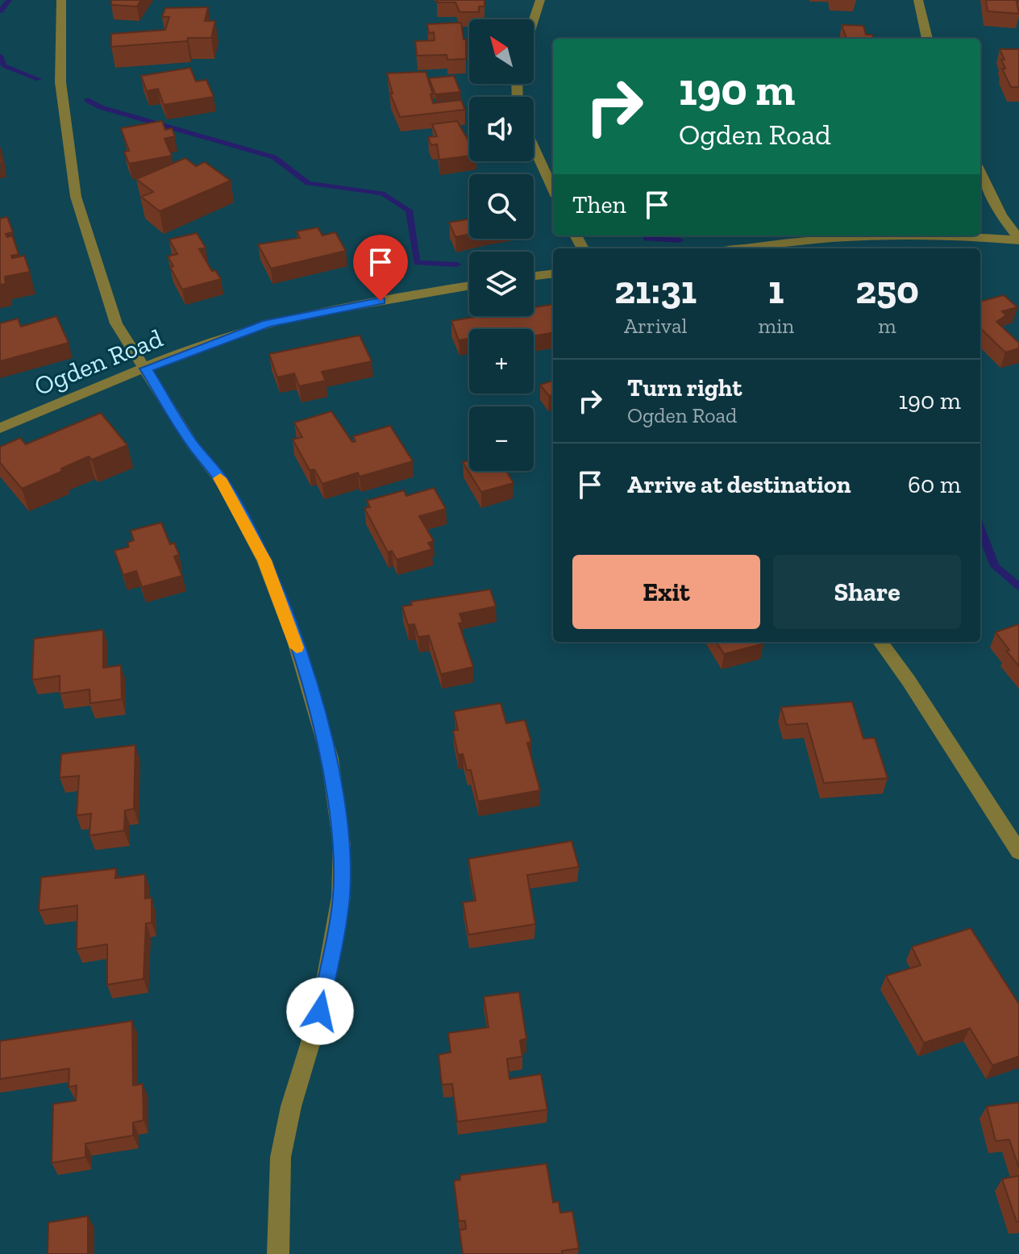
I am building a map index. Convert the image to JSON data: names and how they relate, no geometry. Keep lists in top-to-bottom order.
{
  "streets": {
    "street": ["Ogden Road"]
  },
  "north": "top left",
  "page": {
    "map_buttons": ["+", "−"],
    "turn": ["190 m", "Ogden Road"],
    "then": "Then",
    "eta": [
      "21:31",
      "Arrival",
      "1",
      "min",
      "250",
      "m"
    ],
    "list": [
      {
        "name": "Turn right",
        "note": "Ogden Road",
        "value": "190 m"
      },
      {
        "name": "Arrive at destination",
        "value": "60 m"
      }
    ],
    "buttons": ["Exit", "Share"]
  }
}
